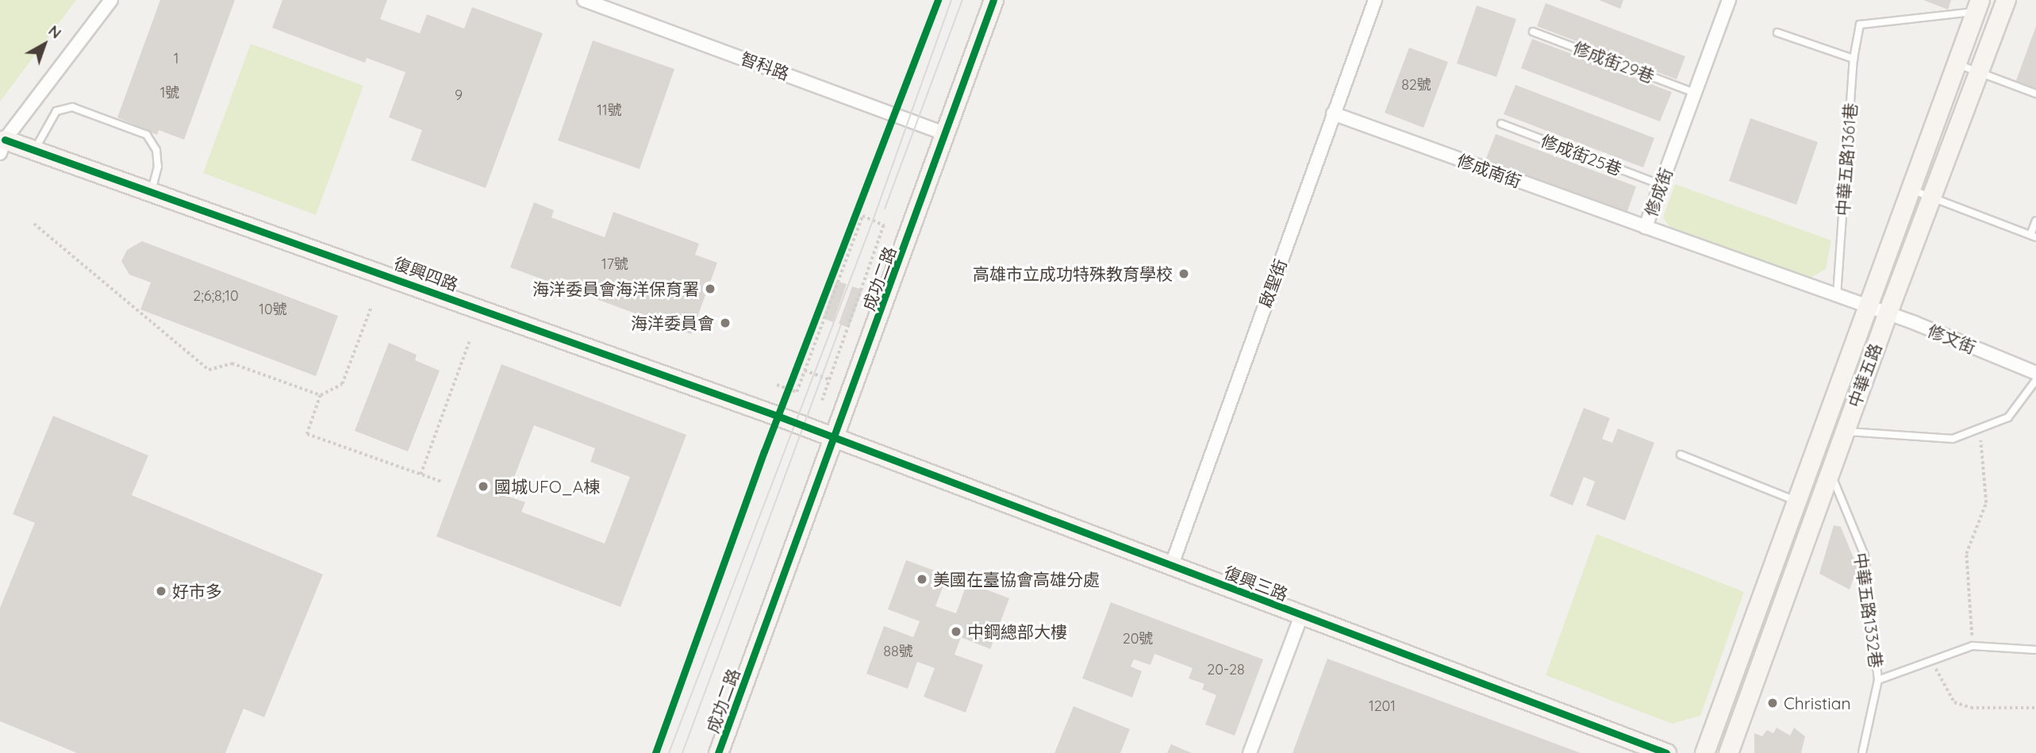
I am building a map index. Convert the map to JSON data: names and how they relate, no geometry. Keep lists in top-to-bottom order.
{
  "streets": {
    "street": [
      "智科路",
      "修成南街",
      "修成街",
      "復興四路",
      "成功二路",
      "啟聖街",
      "修文街",
      "中華五路",
      "復興三路"
    ],
    "lane": [
      "修成街29巷",
      "修成街25巷",
      "中華五路1361巷",
      "中華五路1332巷"
    ]
  },
  "crossings": [
    ["修成街29巷", "修成街"],
    ["智科路", "成功二路"],
    ["修成街25巷", "修成街"],
    ["中華五路1361巷", "修成街"],
    ["中華五路1361巷", "中華五路"],
    ["修成南街", "修成街"],
    ["修成南街", "啟聖街"],
    ["修成街", "修文街"],
    ["修成街", "中華五路"],
    ["復興四路", "成功二路"],
    ["復興四路", "復興三路"],
    ["成功二路", "復興三路"],
    ["啟聖街", "復興三路"],
    ["修文街", "中華五路"],
    ["中華五路", "中華五路1332巷"]
  ],
  "places": [
    "高雄市立成功特殊教育學校",
    "海洋委員會海洋保育署",
    "海洋委員會",
    "國城UFO_A棟",
    "美國在臺協會高雄分處",
    "好市多",
    "中鋼總部大樓",
    "Christian"
  ],
  "house_numbers": [
    "1",
    "82號",
    "1號",
    "9",
    "11號",
    "17號",
    "2;6;8;10",
    "10號",
    "20號",
    "88號",
    "20-28",
    "1201"
  ],
  "north": "top right"
}
